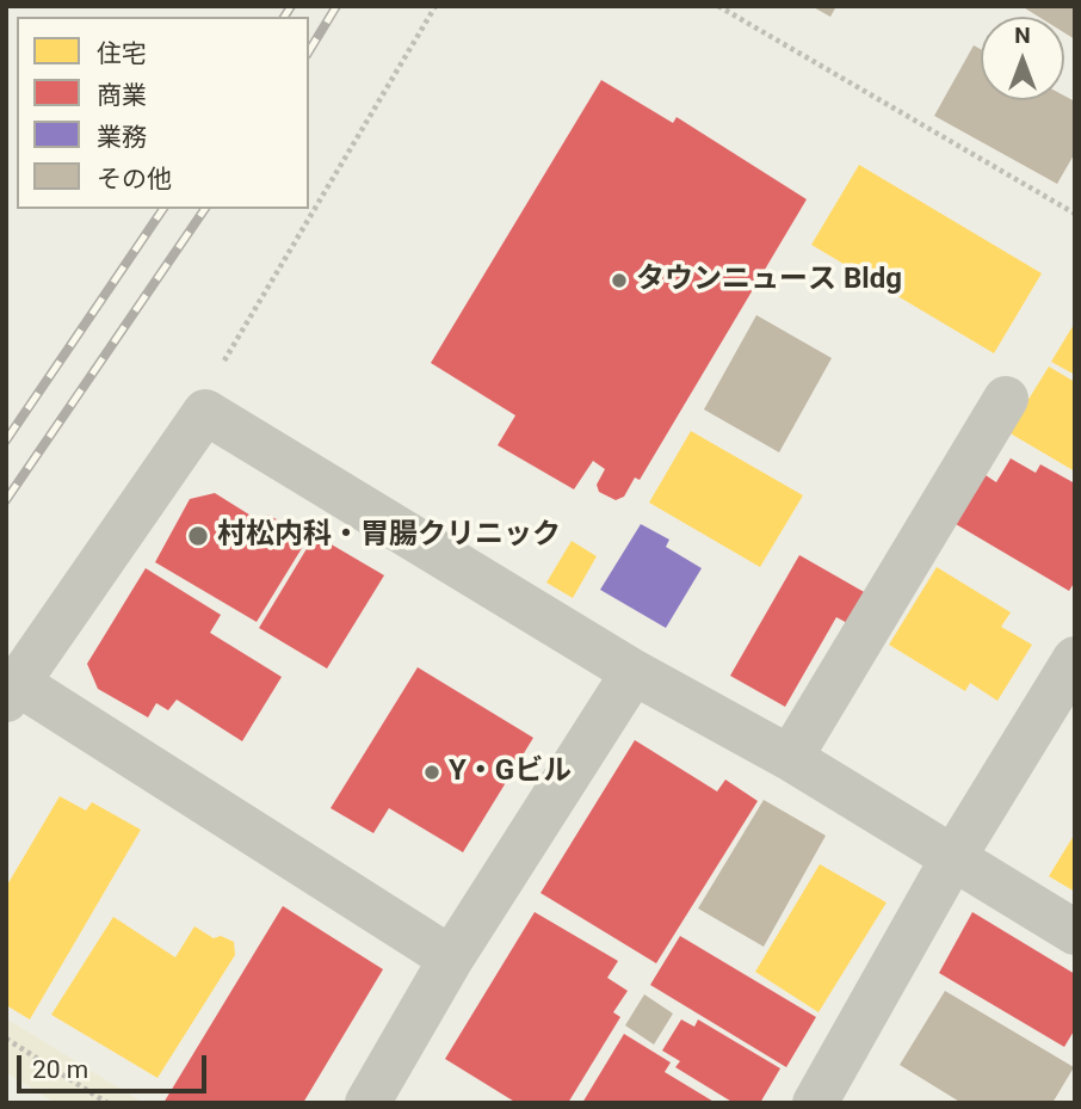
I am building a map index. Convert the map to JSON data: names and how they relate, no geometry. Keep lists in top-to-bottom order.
{
  "places": ["タウンニュース Bldg", "村松内科・胃腸クリニック", "Y・Gビル"],
  "legend": [
    "住宅",
    "商業",
    "業務",
    "その他"
  ],
  "scale_bar": "20 m",
  "north": "top"
}
